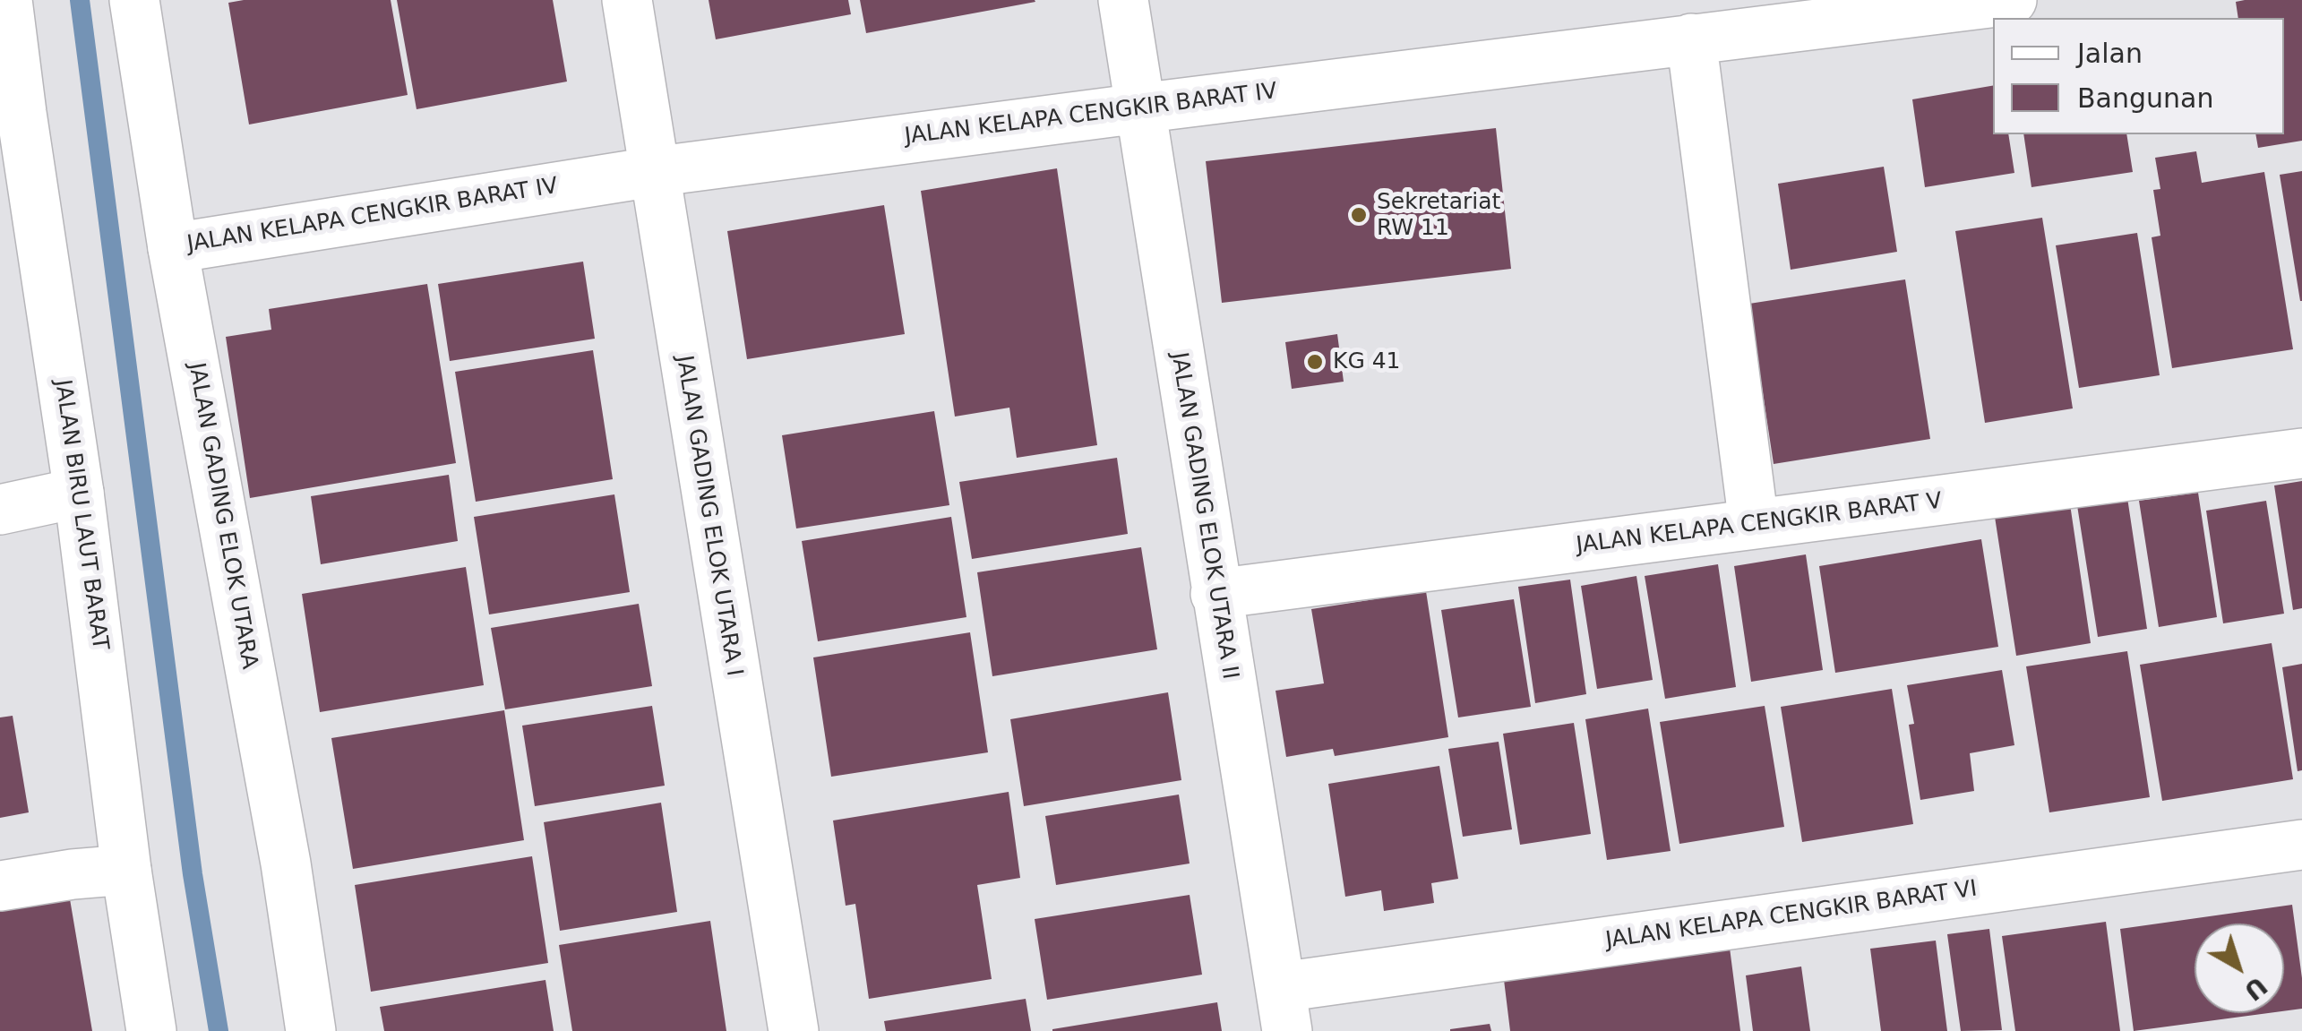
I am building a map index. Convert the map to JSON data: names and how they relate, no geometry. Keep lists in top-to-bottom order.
{
  "streets": {
    "street": [
      "JALAN KELAPA CENGKIR BARAT IV",
      "JALAN BIRU LAUT BARAT",
      "JALAN GADING ELOK UTARA",
      "JALAN GADING ELOK UTARA I",
      "JALAN GADING ELOK UTARA II",
      "JALAN KELAPA CENGKIR BARAT V",
      "JALAN KELAPA CENGKIR BARAT VI"
    ]
  },
  "crossings": [
    ["JALAN KELAPA CENGKIR BARAT IV", "JALAN GADING ELOK UTARA"],
    ["JALAN KELAPA CENGKIR BARAT IV", "JALAN GADING ELOK UTARA I"],
    ["JALAN KELAPA CENGKIR BARAT IV", "JALAN GADING ELOK UTARA II"],
    ["JALAN GADING ELOK UTARA II", "JALAN KELAPA CENGKIR BARAT V"],
    ["JALAN GADING ELOK UTARA II", "JALAN KELAPA CENGKIR BARAT VI"]
  ],
  "places": ["Sekretariat RW 11", "KG 41"],
  "legend": ["Jalan", "Bangunan"],
  "north": "bottom right"
}
